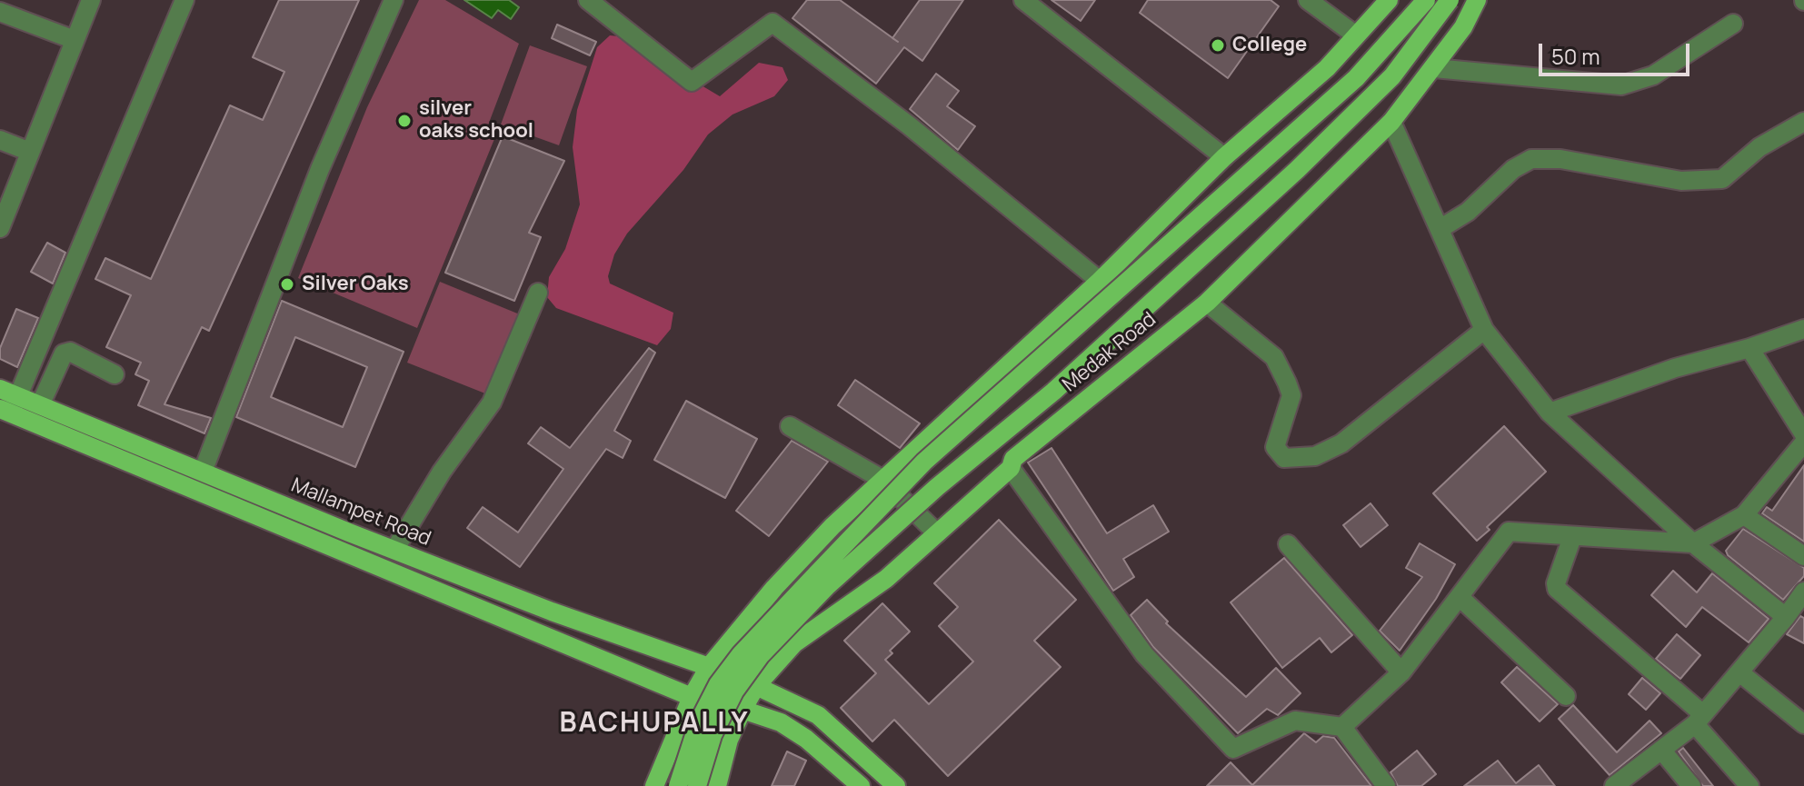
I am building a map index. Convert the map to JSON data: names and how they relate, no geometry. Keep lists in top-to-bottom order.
{
  "streets": {
    "main road": ["Medak Road", "Mallampet Road"]
  },
  "districts": ["BACHUPALLY"],
  "places": ["College", "silver oaks school", "Silver Oaks"],
  "scale_bar": "50 m"
}
